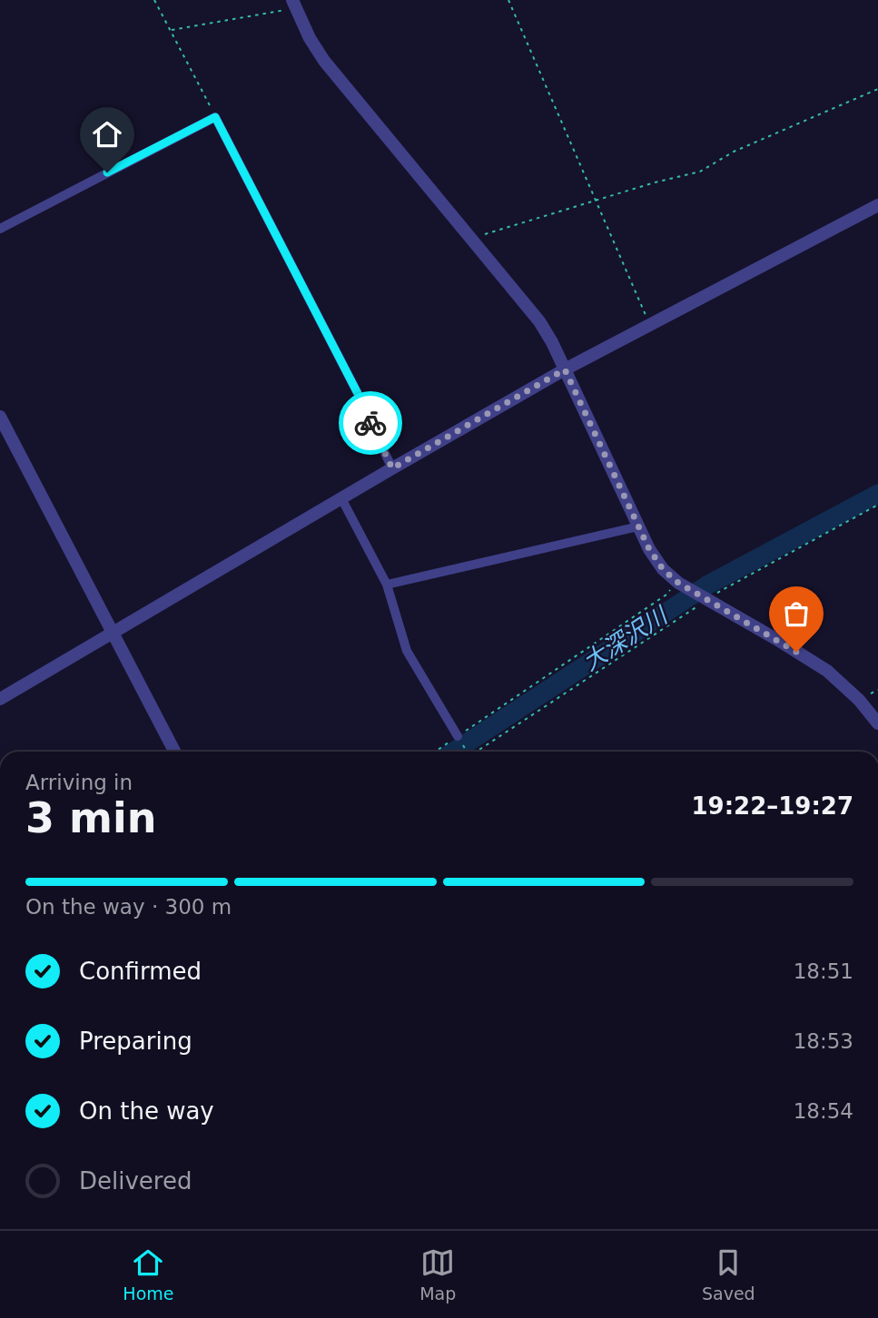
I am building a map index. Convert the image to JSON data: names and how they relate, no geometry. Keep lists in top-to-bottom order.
{
  "water": ["大深沢川"],
  "page": {
    "heading": ["3 min", "Arriving in", "19:22–19:27"],
    "bar": "On the way · 300 m",
    "list": [
      ["Confirmed", "18:51"],
      ["Preparing", "18:53"],
      ["On the way", "18:54"],
      "Delivered"
    ],
    "tabs": ["Home", "Map", "Saved"]
  }
}
